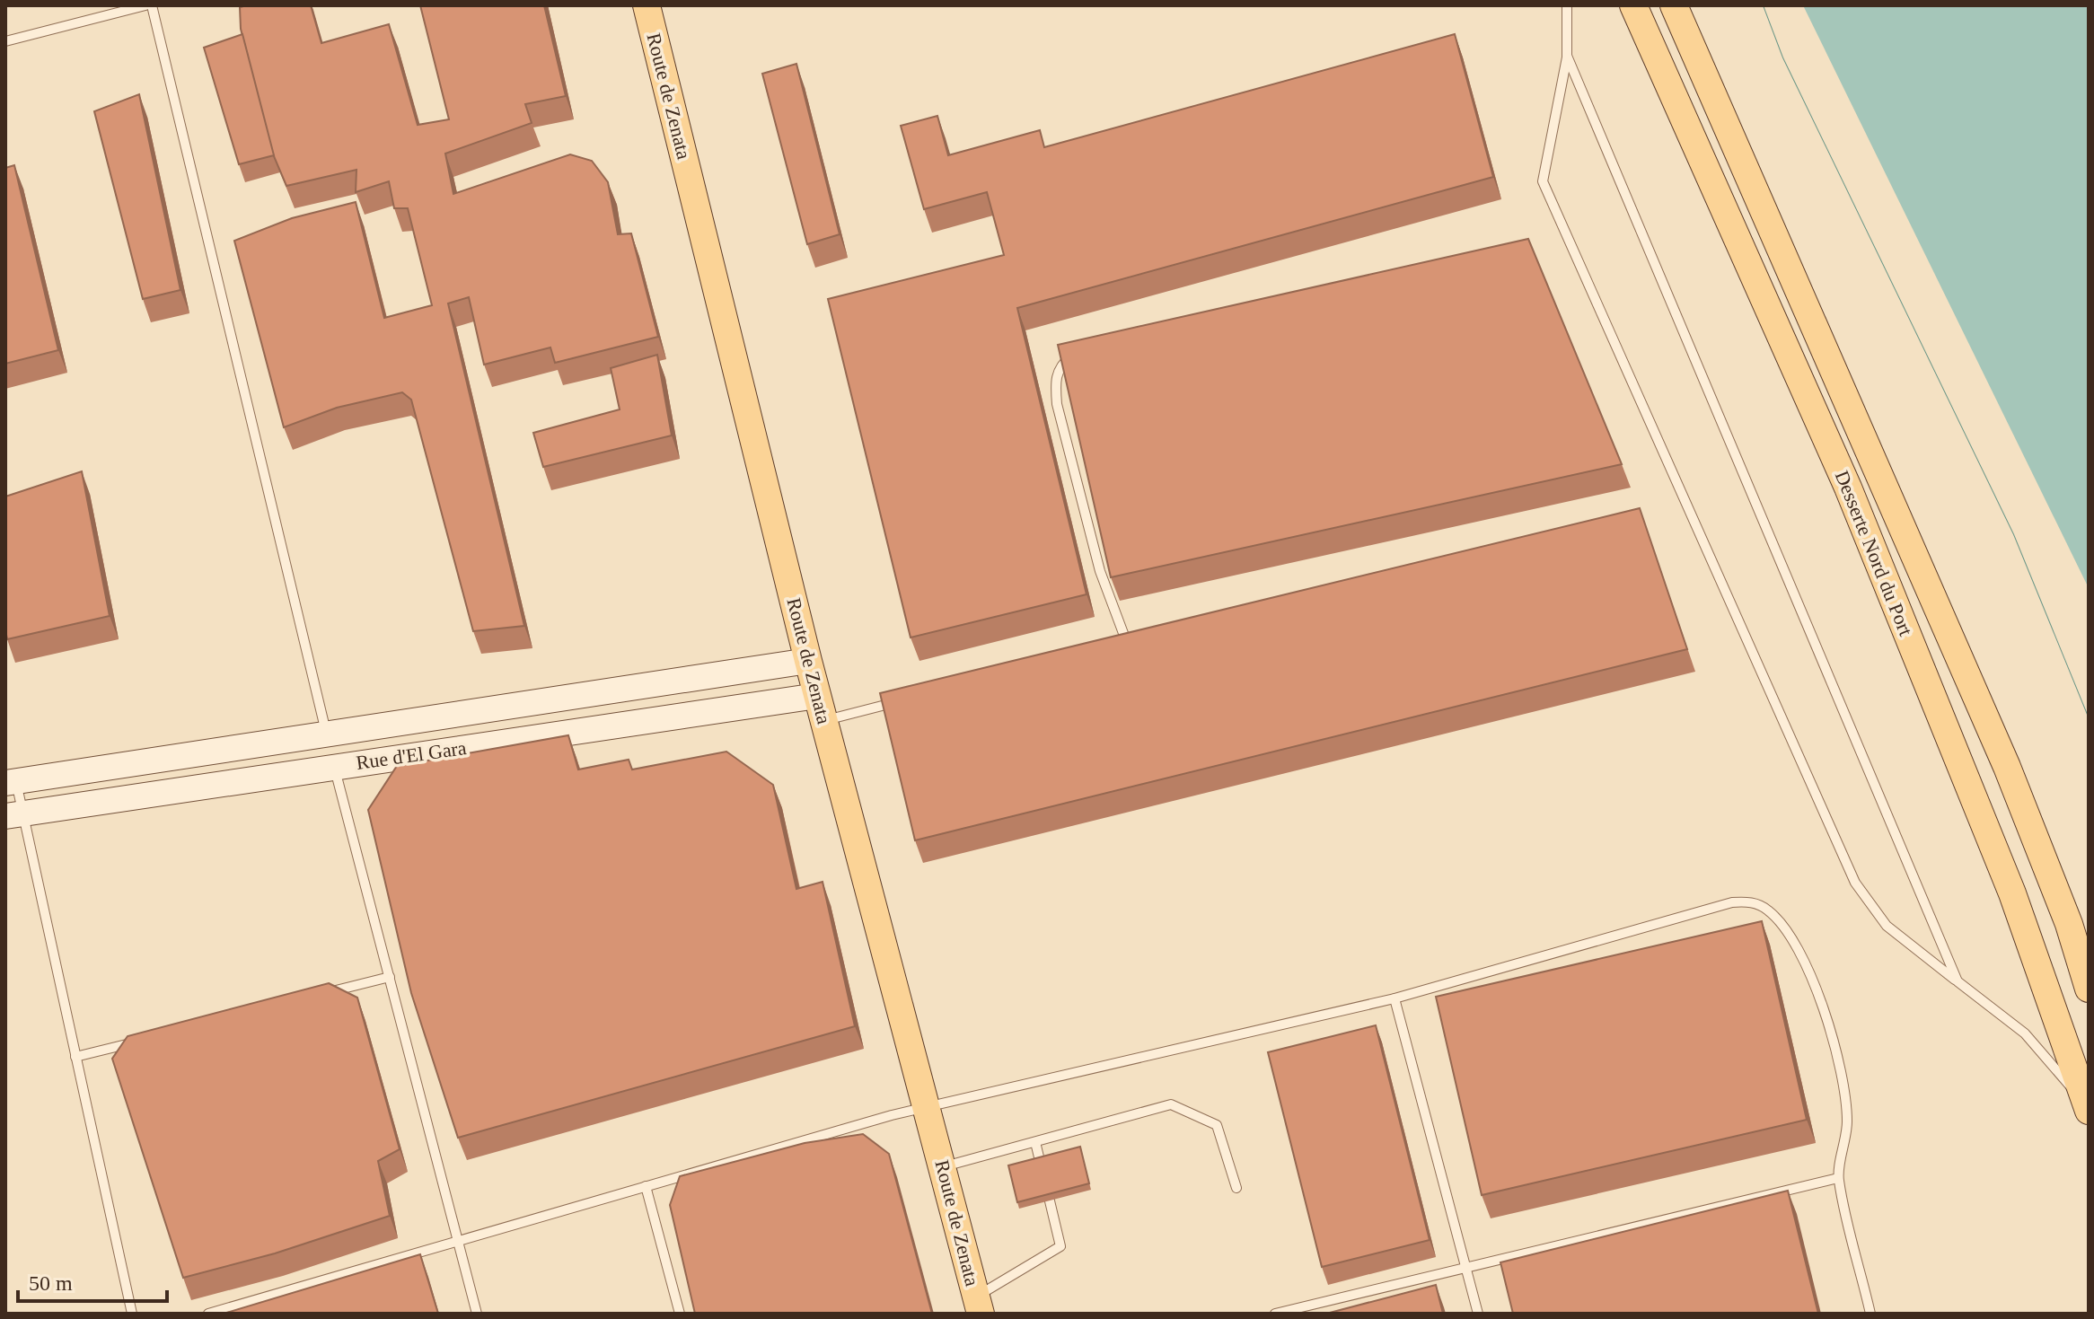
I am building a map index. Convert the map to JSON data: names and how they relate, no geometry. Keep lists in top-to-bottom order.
{
  "streets": {
    "main road": ["Route de Zenata", "Desserte Nord du Port"],
    "street": ["Rue d'El Gara"]
  },
  "crossings": [
    ["Route de Zenata", "Rue d'El Gara"]
  ],
  "scale_bar": "50 m"
}
